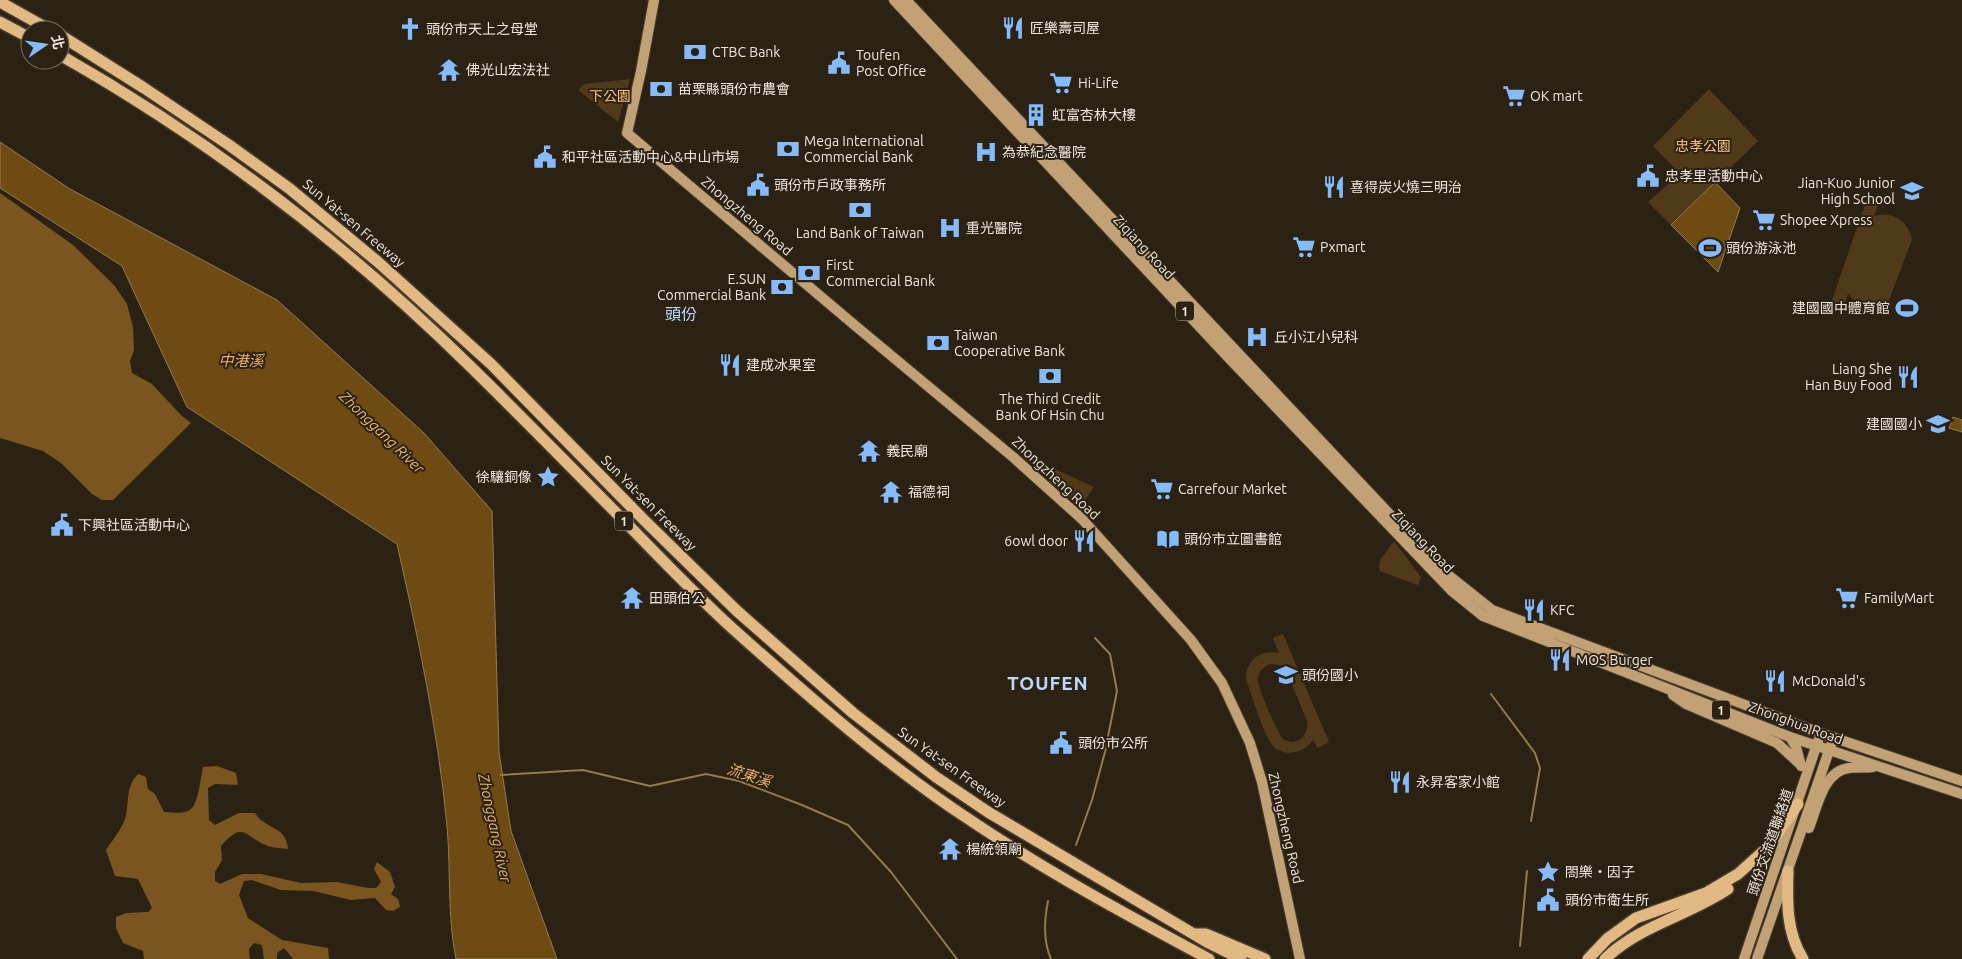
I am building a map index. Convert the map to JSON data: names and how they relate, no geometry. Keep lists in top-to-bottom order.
{
  "streets": {
    "highway": ["Sun Yat-sen Freeway", "1"],
    "main road": [
      "Zhongzheng Road",
      "Ziqiang Road",
      "Zhonghua Road",
      "頭份交流道聯絡道"
    ]
  },
  "crossings": [
    ["Ziqiang Road", "Zhonghua Road"],
    ["Zhonghua Road", "頭份交流道聯絡道"]
  ],
  "districts": ["頭份", "TOUFEN"],
  "water": ["中港溪", "Zhonggang River", "流東溪"],
  "parks": ["下公園", "忠孝公園"],
  "places": {
    "restaurant": [
      "匠樂壽司屋",
      "喜得炭火燒三明治",
      "建成冰果室",
      "Liang She Han Buy Food",
      "6owl door",
      "KFC",
      "MOS Burger",
      "McDonald's",
      "永昇客家小館"
    ],
    "church": ["頭份市天上之母堂"],
    "bank": [
      "CTBC Bank",
      "苗栗縣頭份市農會",
      "Mega International Commercial Bank",
      "Land Bank of Taiwan",
      "First Commercial Bank",
      "E.SUN Commercial Bank",
      "Taiwan Cooperative Bank",
      "The Third Credit Bank Of Hsin Chu"
    ],
    "public building": [
      "Toufen Post Office",
      "和平社區活動中心&中山市場",
      "忠孝里活動中心",
      "頭份市戶政事務所",
      "下興社區活動中心",
      "頭份市公所",
      "頭份市衛生所"
    ],
    "temple": [
      "佛光山宏法社",
      "義民廟",
      "福德祠",
      "田頭伯公",
      "楊統領廟"
    ],
    "supermarket": [
      "Hi-Life",
      "OK mart",
      "Shopee Xpress",
      "Pxmart",
      "Carrefour Market",
      "FamilyMart"
    ],
    "building": ["虹富杏林大樓"],
    "hospital": ["為恭紀念醫院", "重光醫院", "丘小江小兒科"],
    "school or university": ["Jian-Kuo Junior High School", "建國國小", "頭份國小"],
    "sports": ["頭份游泳池", "建國國中體育館"],
    "place": ["徐驤銅像", "閤樂‧因子"],
    "library": ["頭份市立圖書館"]
  },
  "north": "right"
}
